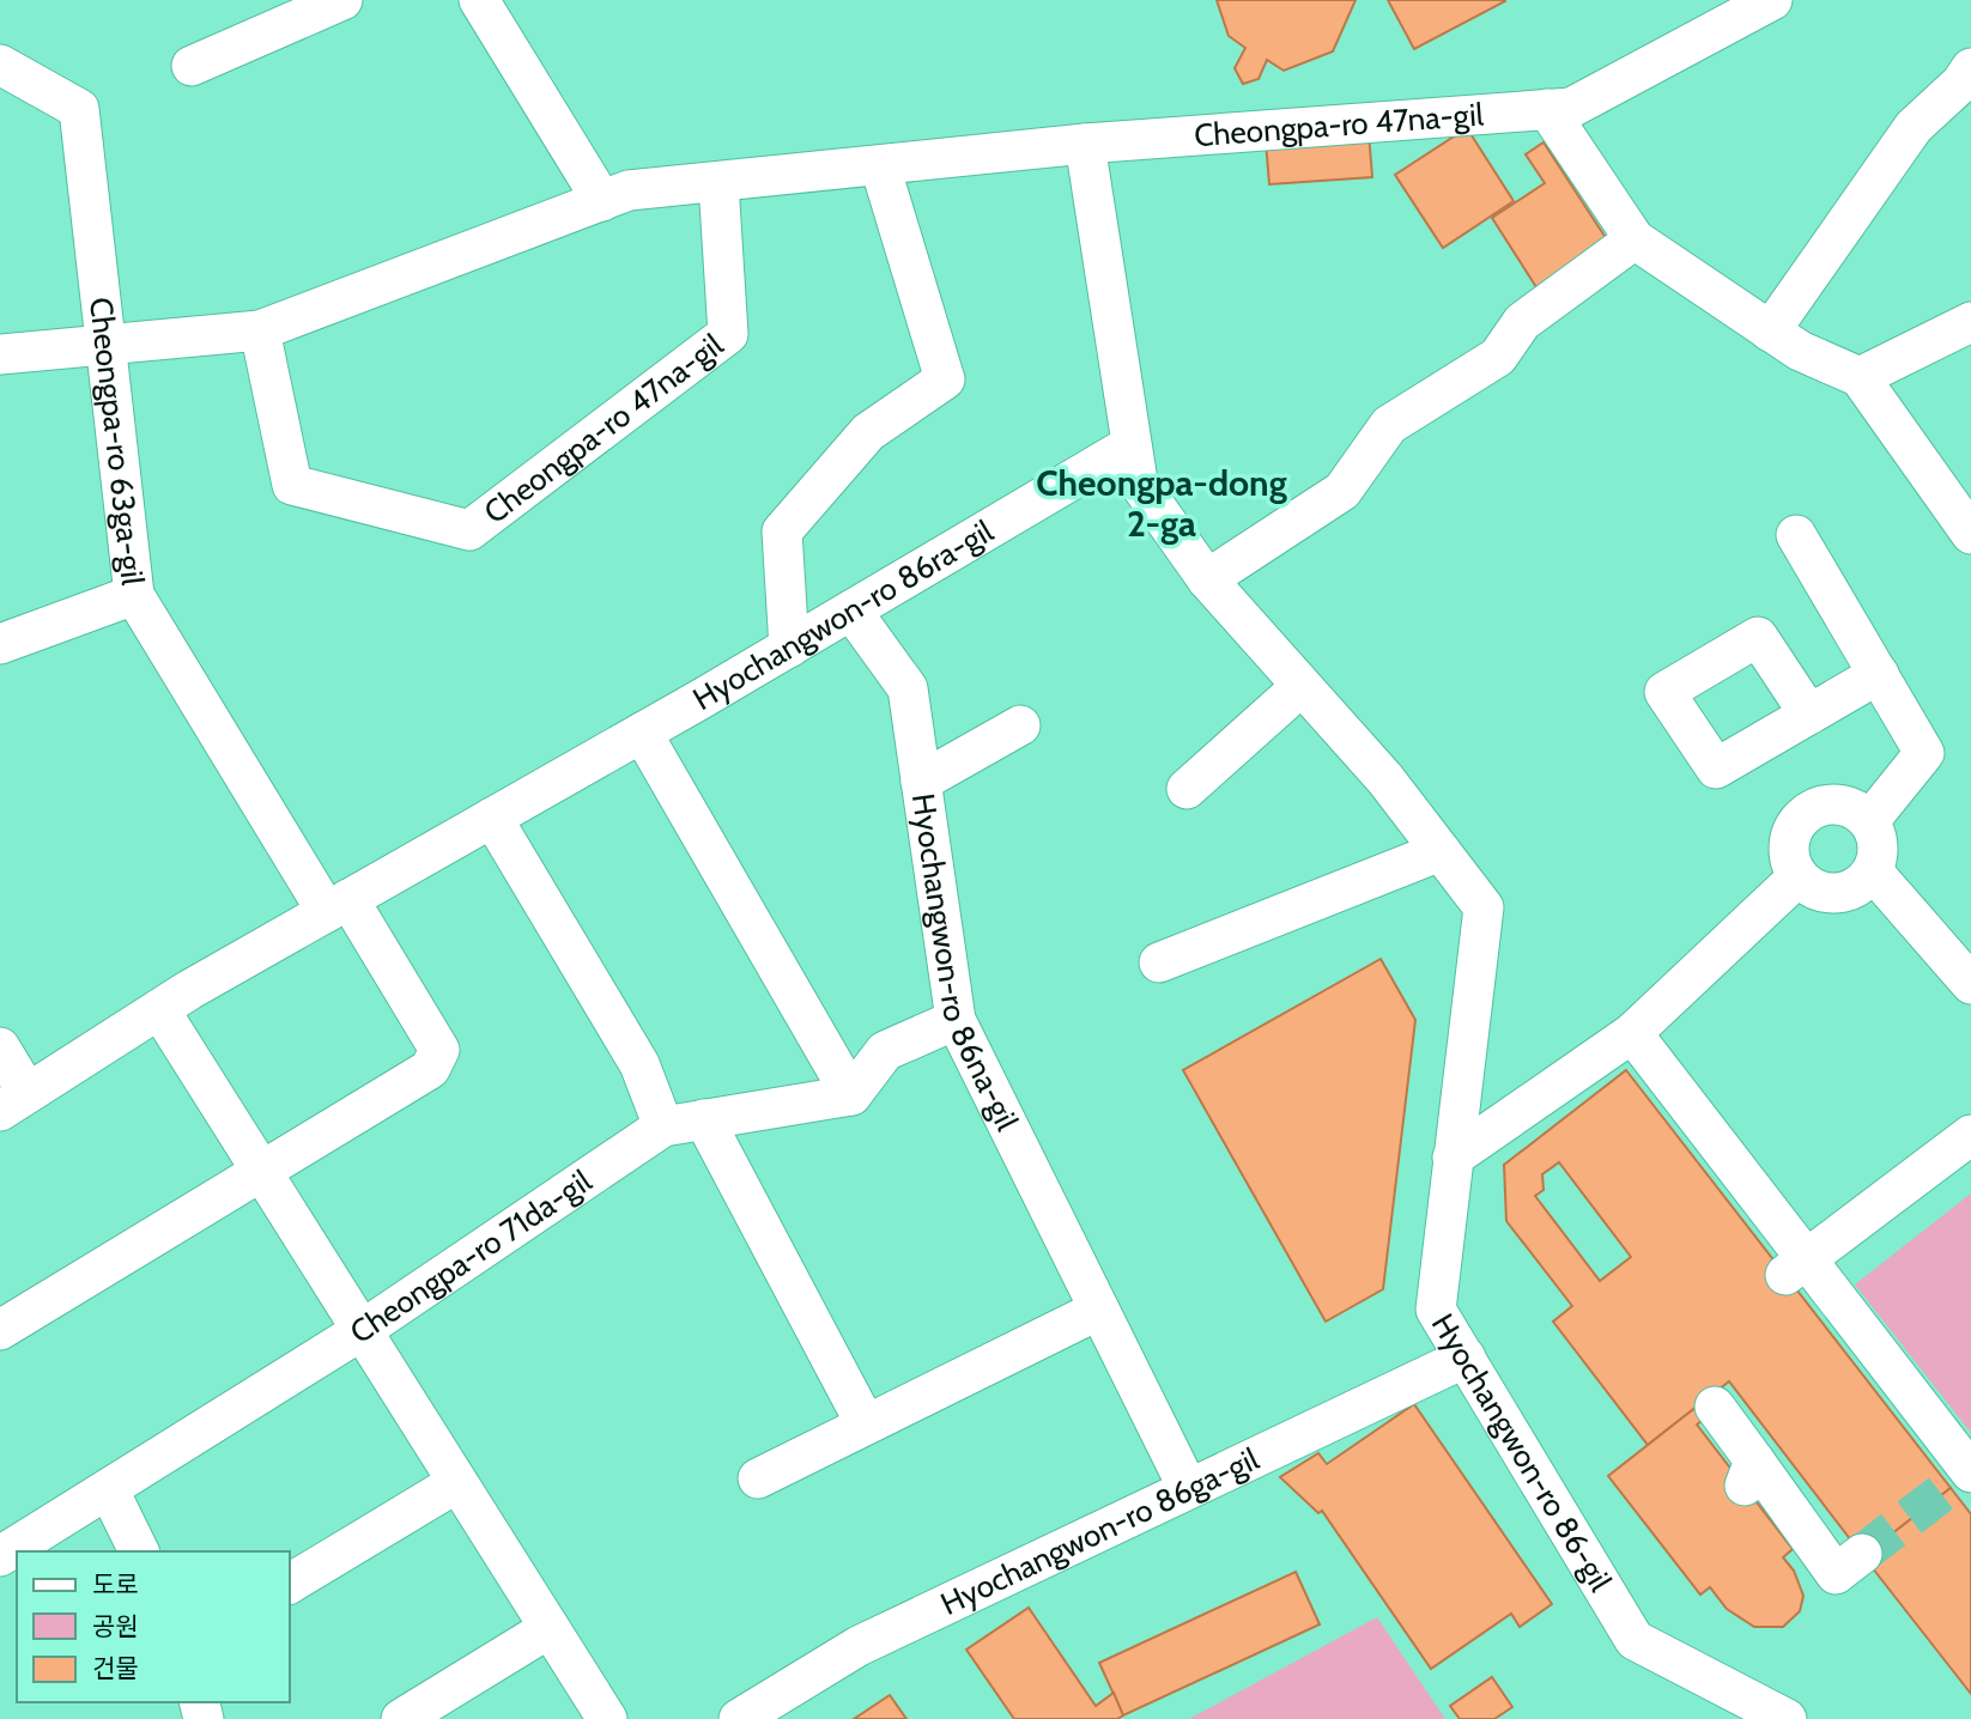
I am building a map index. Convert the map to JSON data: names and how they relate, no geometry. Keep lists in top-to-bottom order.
{
  "streets": {
    "street": [
      "Cheongpa-ro 47na-gil",
      "Cheongpa-ro 63ga-gil",
      "Hyochangwon-ro 86ra-gil",
      "Hyochangwon-ro 86na-gil",
      "Cheongpa-ro 71da-gil",
      "Hyochangwon-ro 86-gil",
      "Hyochangwon-ro 86ga-gil"
    ]
  },
  "crossings": [
    ["Cheongpa-ro 47na-gil", "Cheongpa-ro 63ga-gil"],
    ["Cheongpa-ro 47na-gil", "Hyochangwon-ro 86-gil"],
    ["Cheongpa-ro 63ga-gil", "Hyochangwon-ro 86ra-gil"],
    ["Hyochangwon-ro 86ra-gil", "Hyochangwon-ro 86na-gil"],
    ["Hyochangwon-ro 86ra-gil", "Hyochangwon-ro 86-gil"],
    ["Hyochangwon-ro 86na-gil", "Hyochangwon-ro 86ga-gil"],
    ["Hyochangwon-ro 86-gil", "Hyochangwon-ro 86ga-gil"]
  ],
  "districts": ["Cheongpa-dong 2-ga"],
  "legend": ["도로", "공원", "건물"]
}
